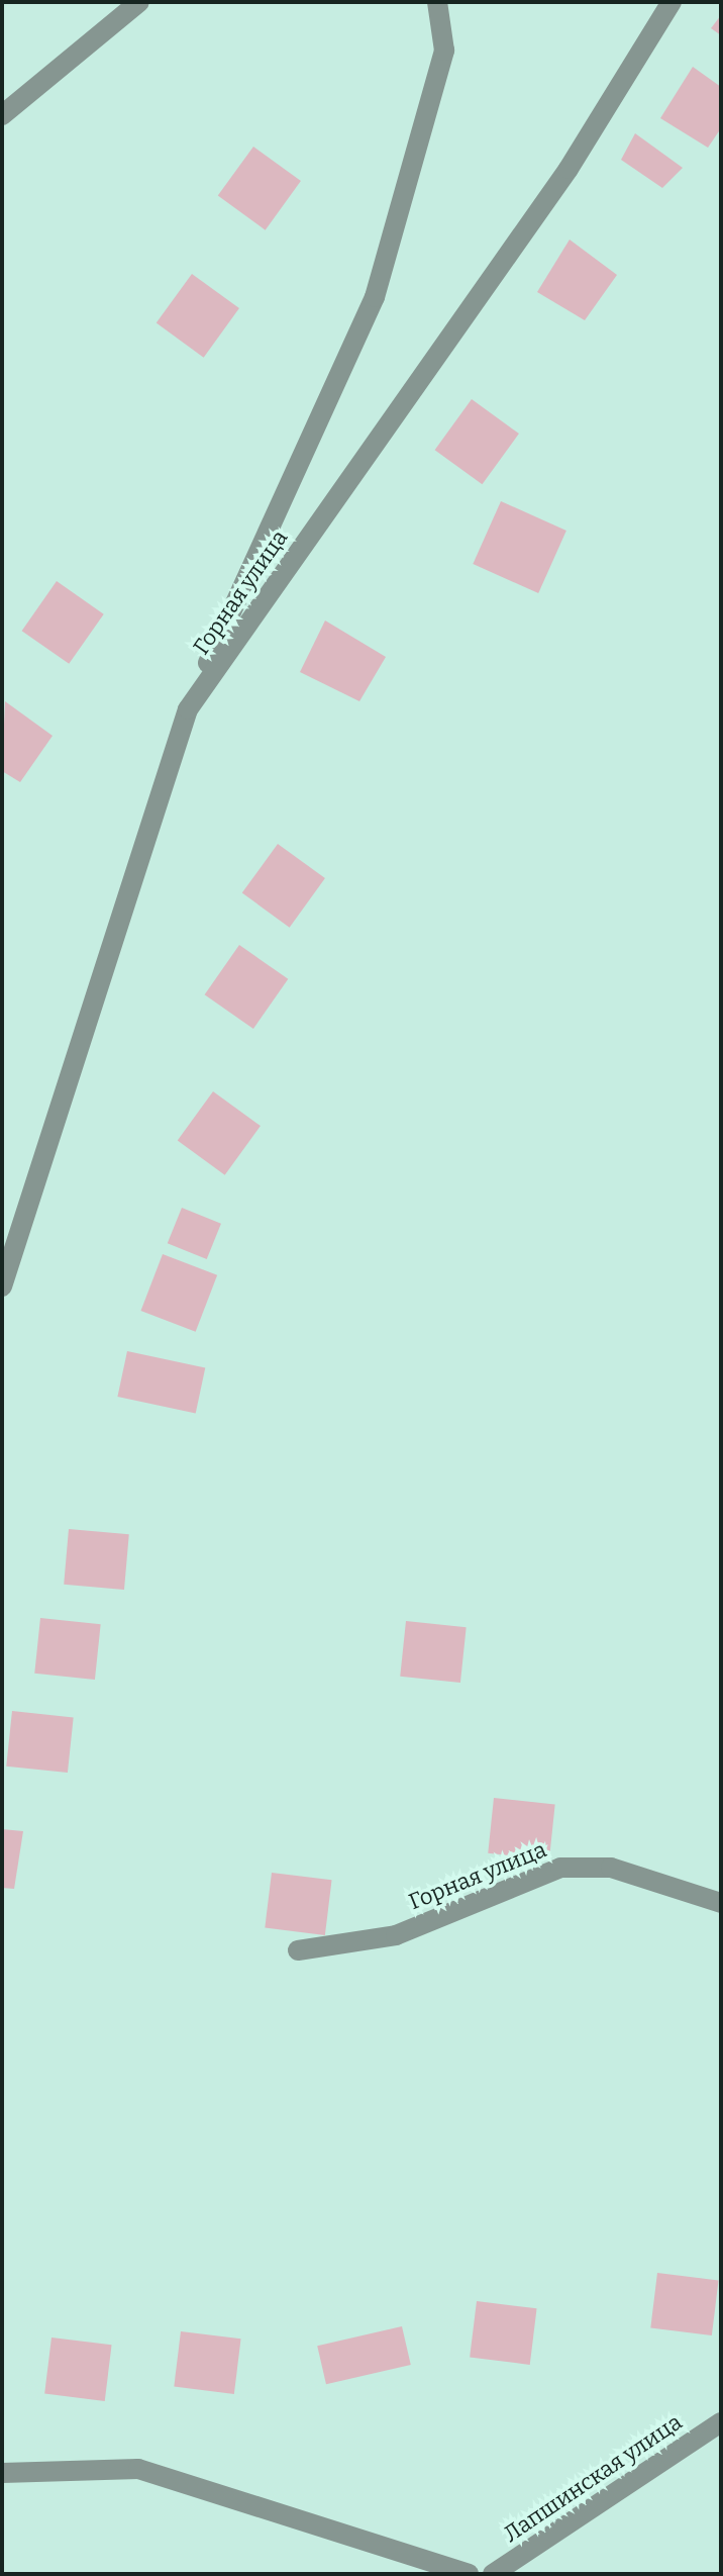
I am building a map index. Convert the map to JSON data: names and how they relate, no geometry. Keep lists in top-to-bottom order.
{
  "streets": {
    "street": ["Горная улица", "Лапшинская улица"]
  }
}
